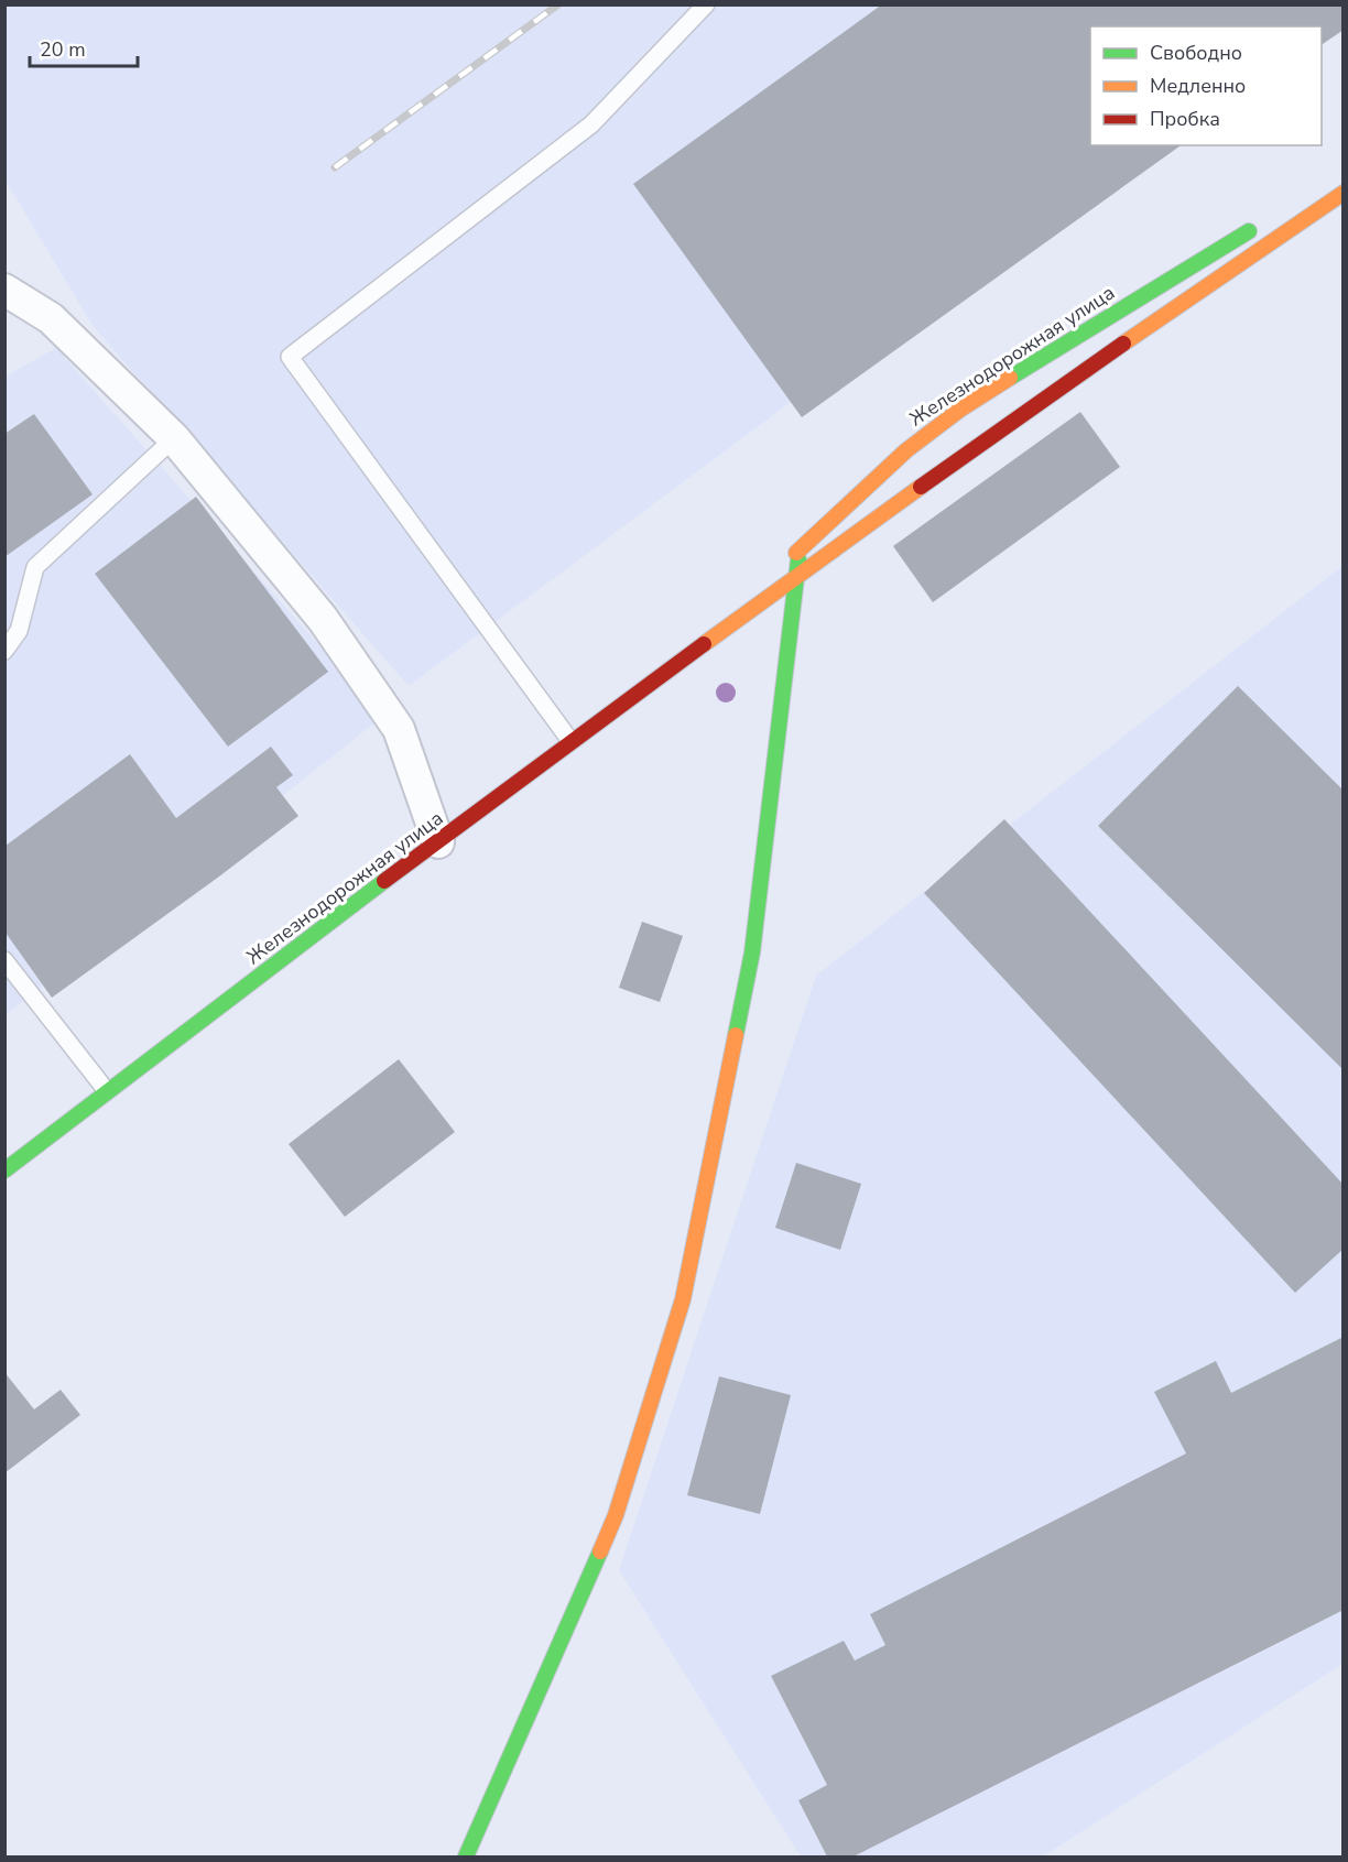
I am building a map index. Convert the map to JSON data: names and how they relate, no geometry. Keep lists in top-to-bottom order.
{
  "streets": {
    "street": ["Железнодорожная улица"]
  },
  "legend": ["Свободно", "Медленно", "Пробка"],
  "scale_bar": "20 m"
}
